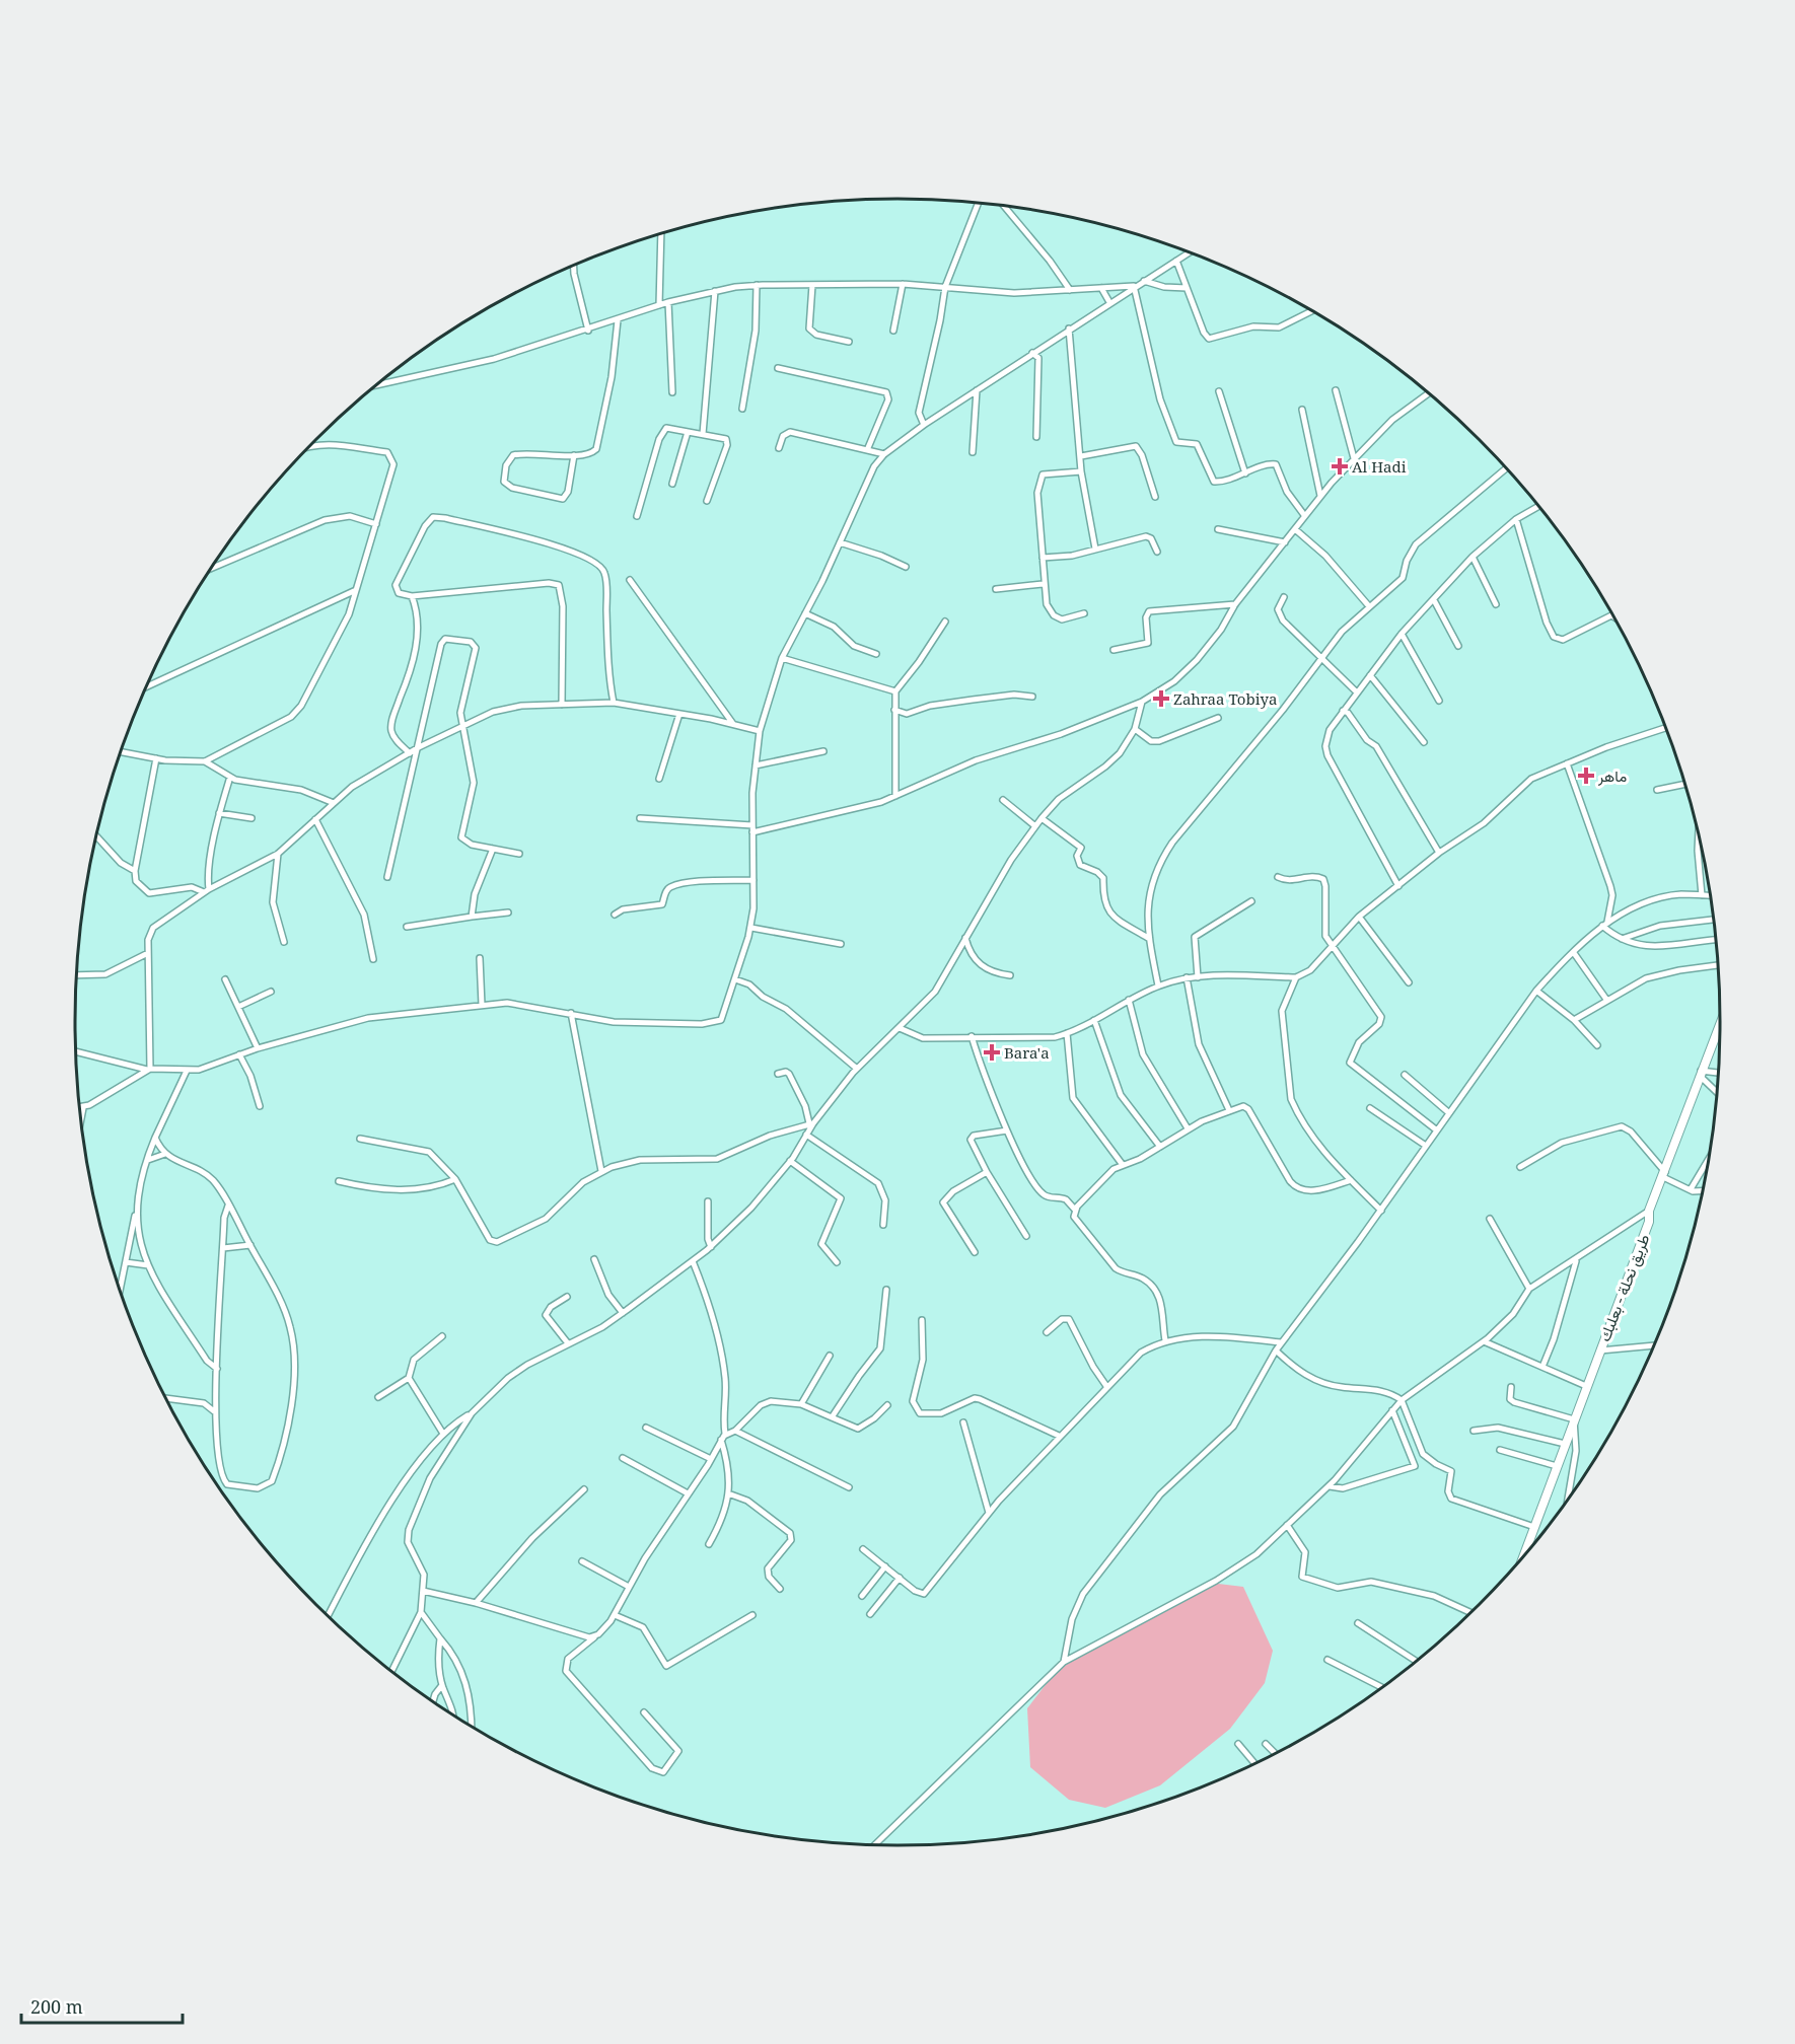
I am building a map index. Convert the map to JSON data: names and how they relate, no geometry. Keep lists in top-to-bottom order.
{
  "streets": {
    "street": ["طريق نحلة - بعلبك"]
  },
  "places": {
    "health": [
      "Al Hadi",
      "Zahraa Tobiya",
      "ماهر",
      "Bara'a"
    ]
  },
  "scale_bar": "200 m"
}
